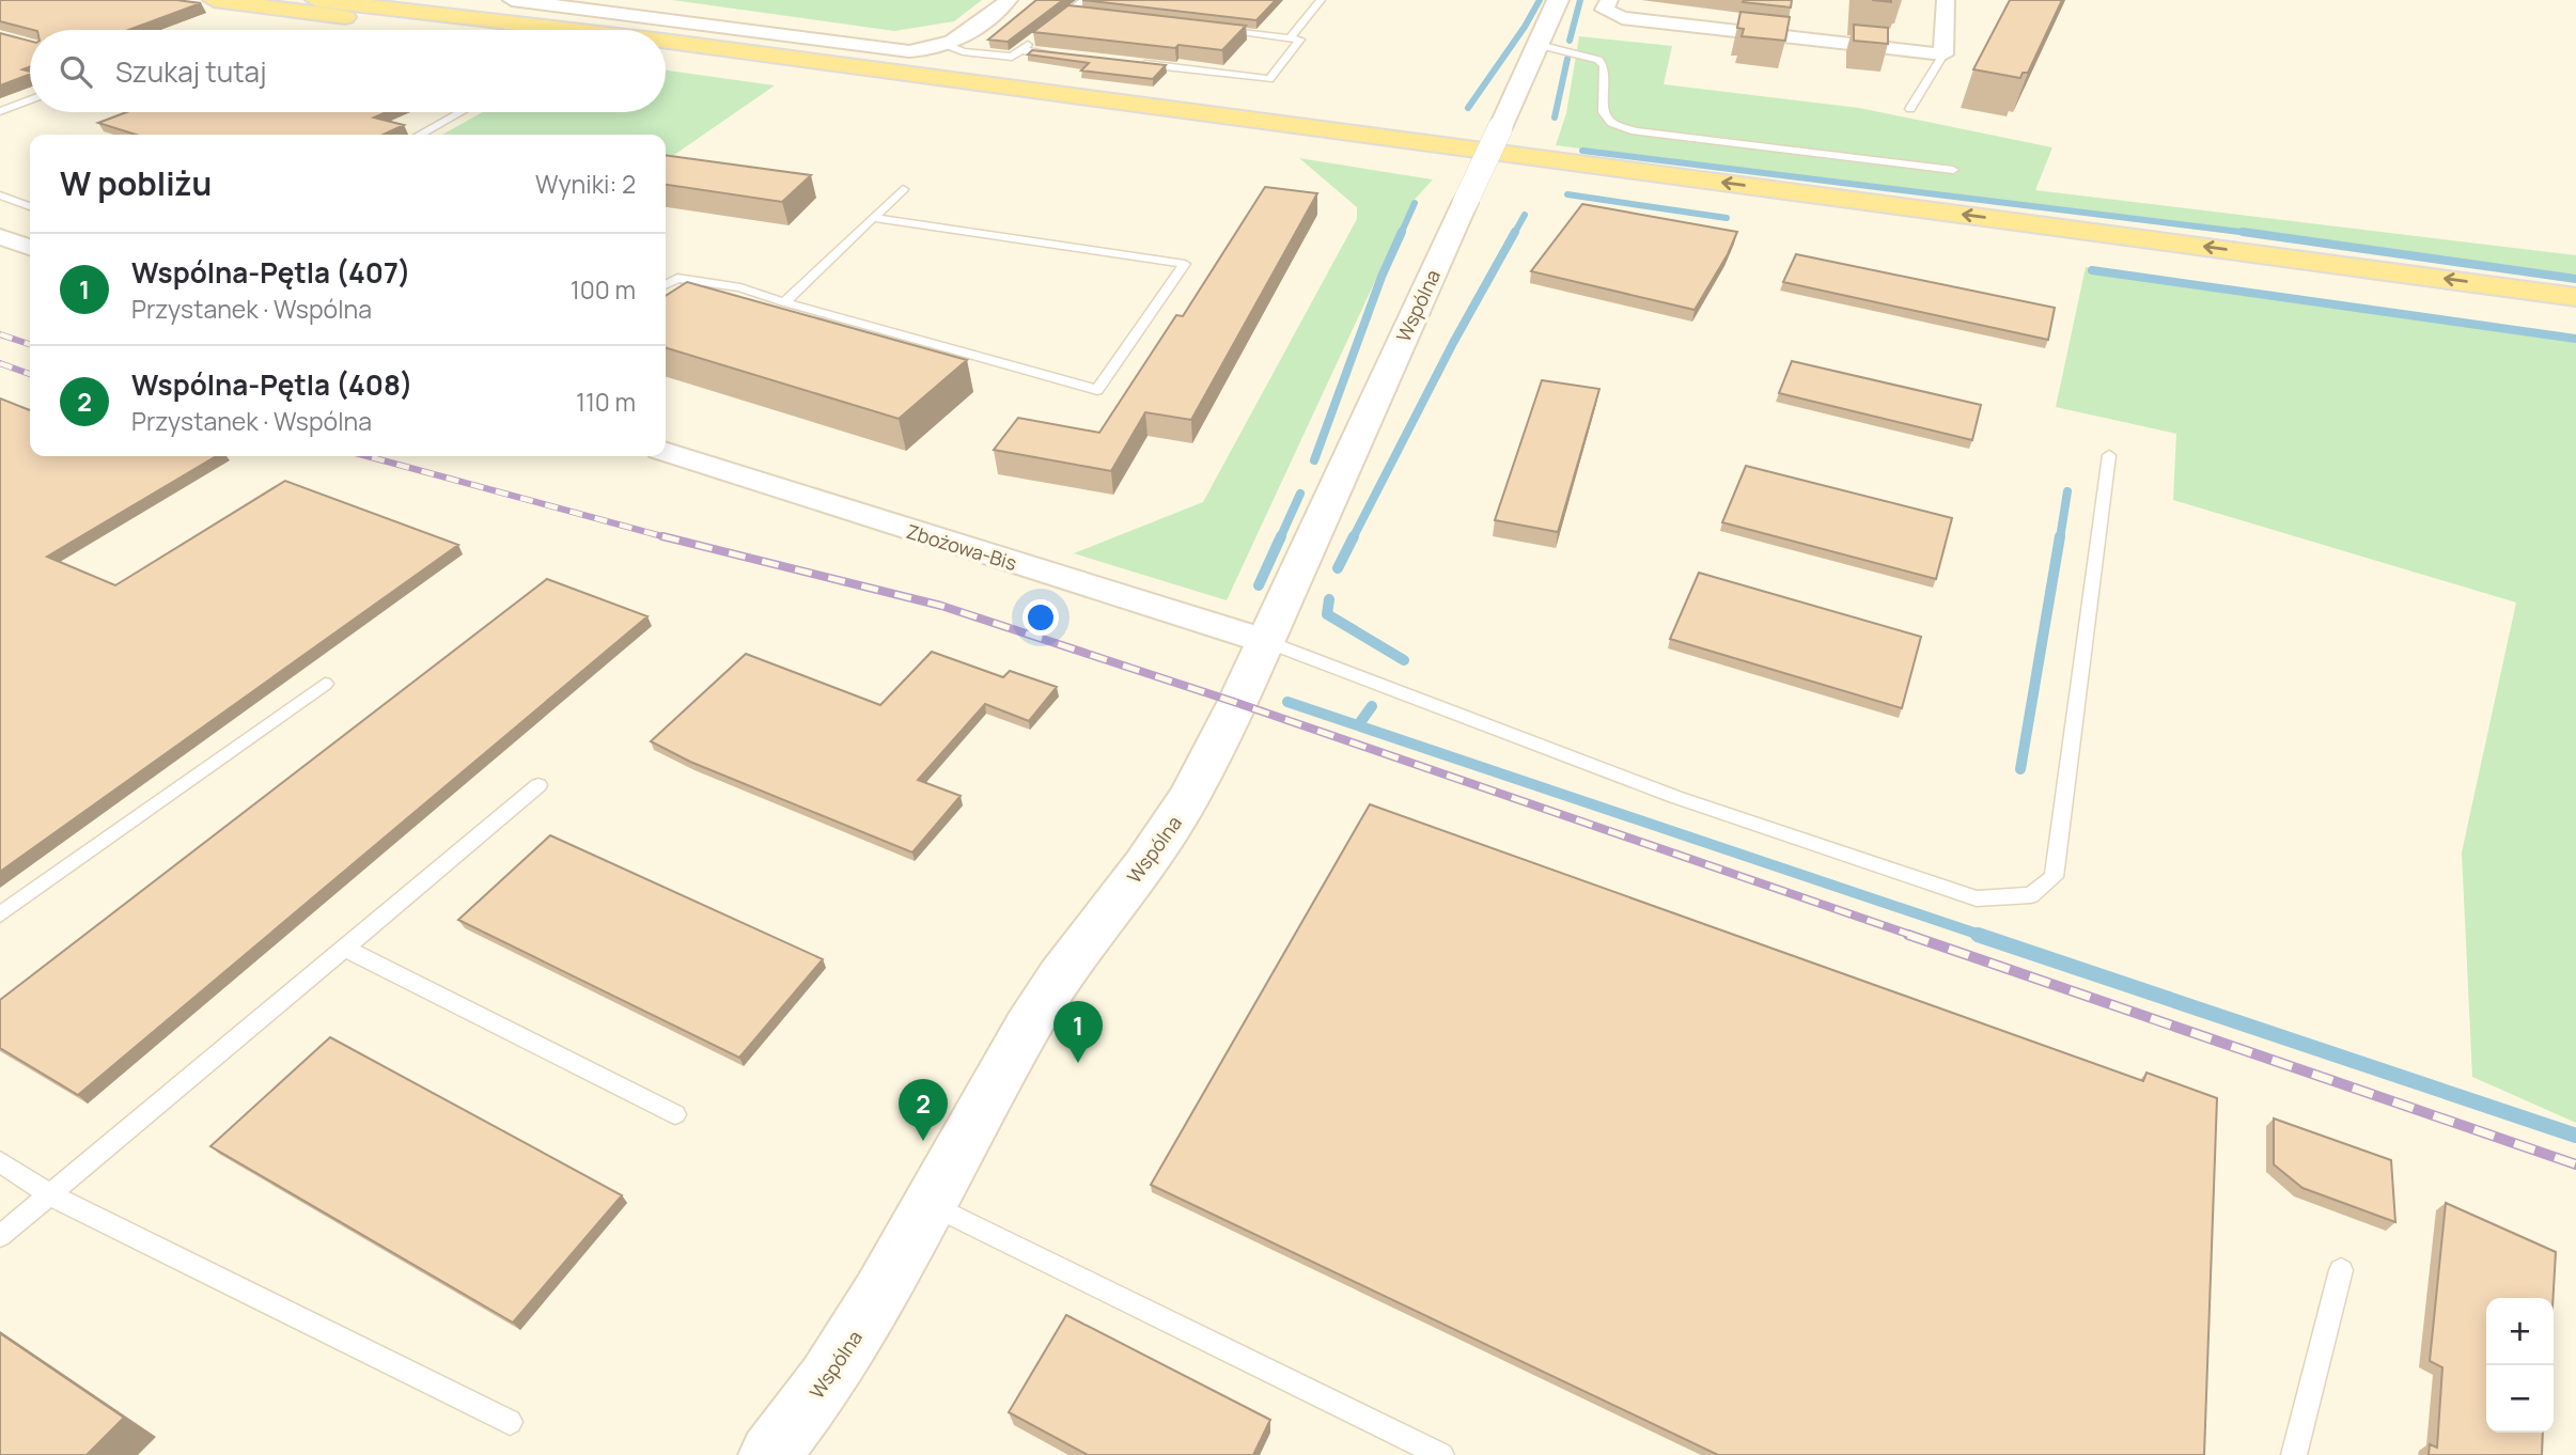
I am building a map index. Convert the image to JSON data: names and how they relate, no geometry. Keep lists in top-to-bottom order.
{
  "streets": {
    "street": ["Wspólna", "Zbożowa-Bis"]
  },
  "crossings": [
    ["Wspólna", "Zbożowa-Bis"]
  ],
  "page": {
    "search": "Szukaj tutaj",
    "heading": ["W pobliżu", "Wyniki: 2"],
    "list": [
      {
        "mark": "1",
        "name": "Wspólna-Pętla (407)",
        "note": "Przystanek · Wspólna",
        "value": "100 m"
      },
      {
        "mark": "2",
        "name": "Wspólna-Pętla (408)",
        "note": "Przystanek · Wspólna",
        "value": "110 m"
      }
    ],
    "pins": ["1", "2"],
    "map_buttons": ["+", "−"]
  }
}
